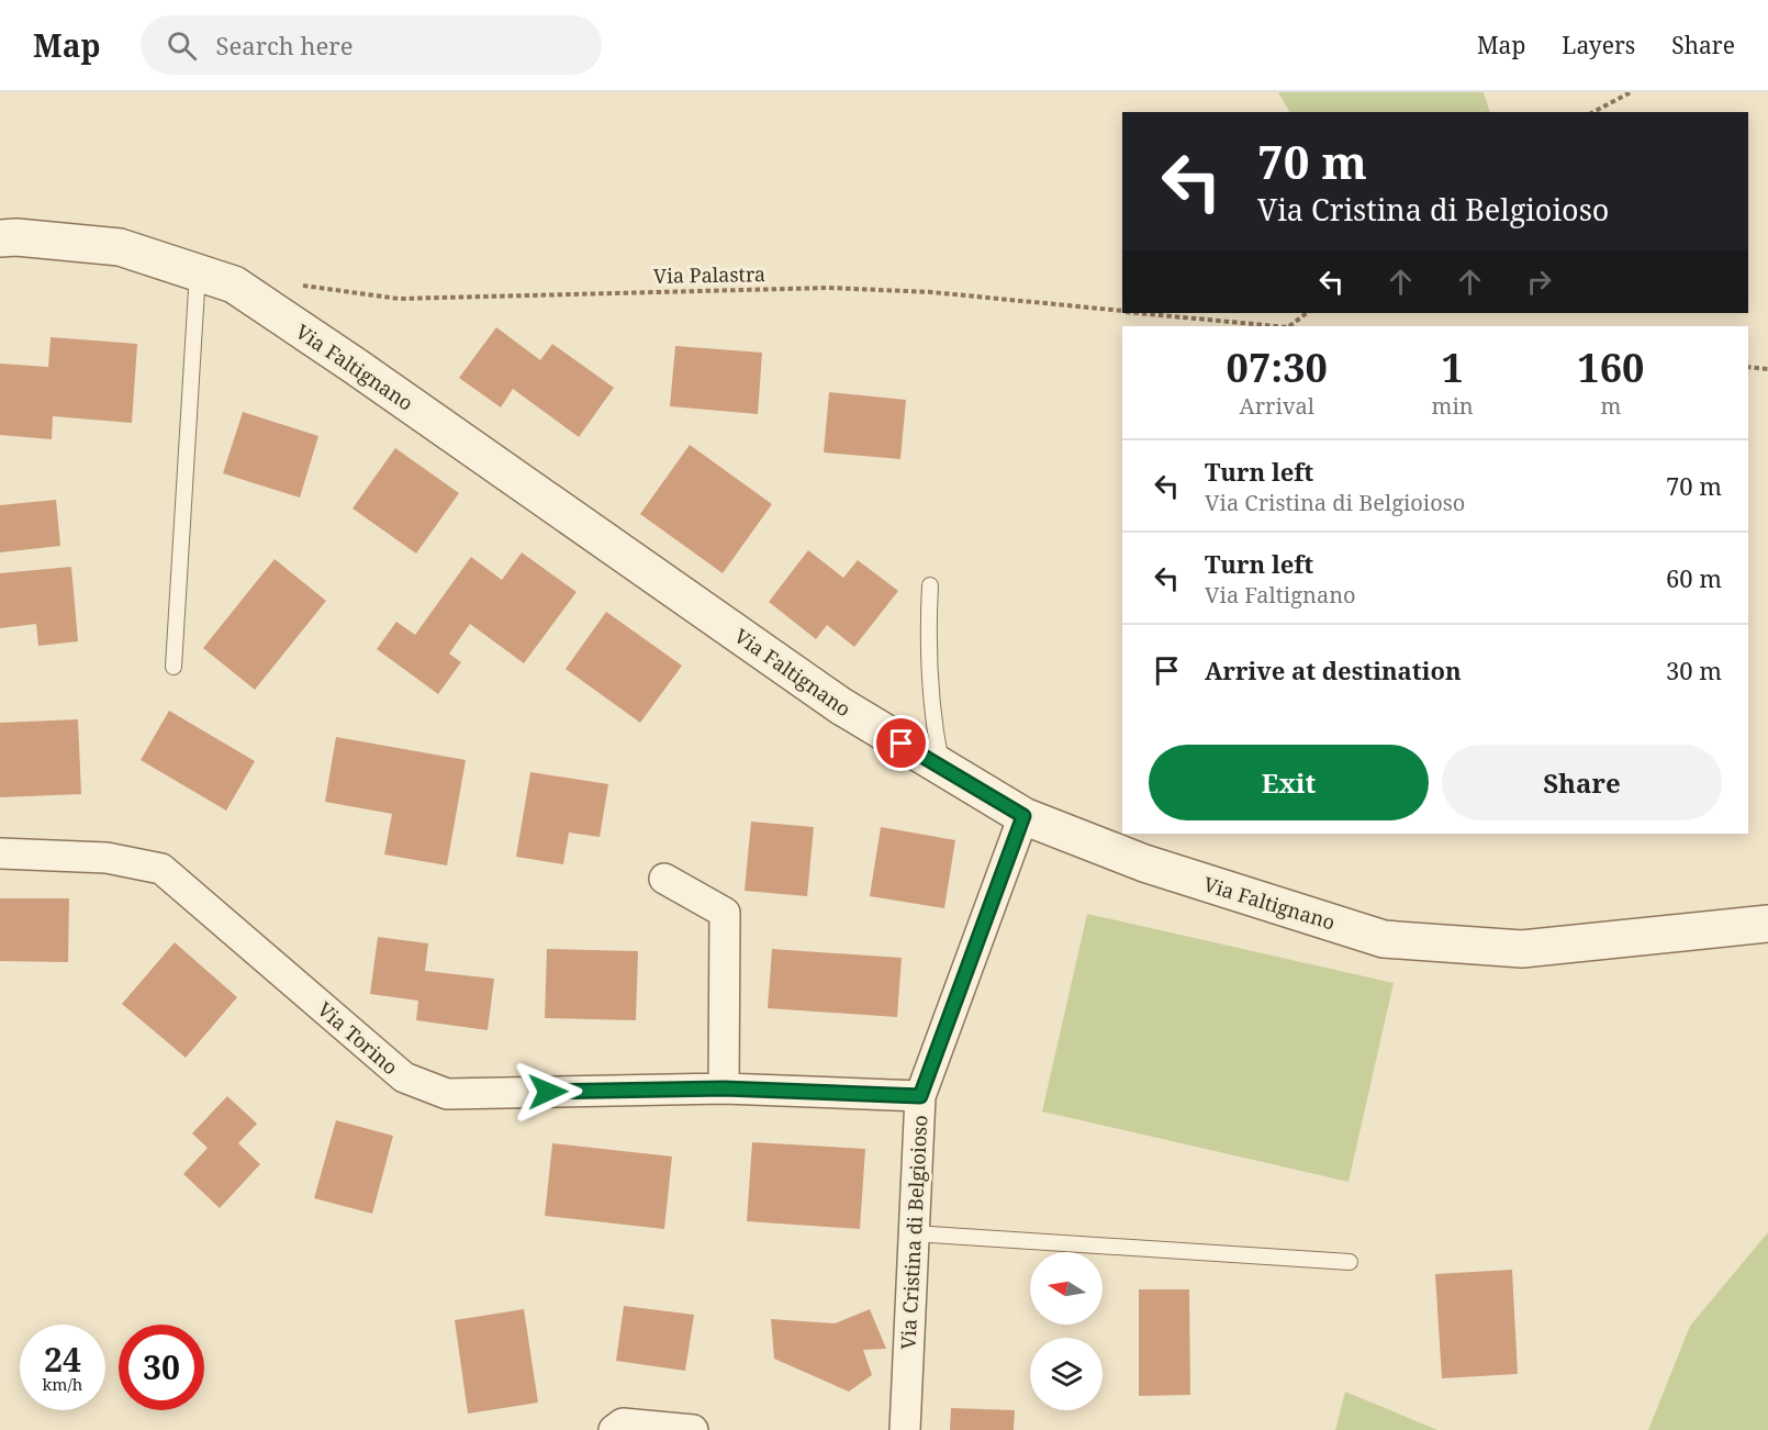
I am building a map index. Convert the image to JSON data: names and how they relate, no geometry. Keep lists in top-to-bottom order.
{
  "streets": {
    "street": ["Via Faltignano", "Via Torino", "Via Cristina di Belgioioso"],
    "path": ["Via Palastra"]
  },
  "crossings": [
    ["Via Faltignano", "Via Cristina di Belgioioso"],
    ["Via Torino", "Via Cristina di Belgioioso"]
  ],
  "north": "left",
  "page": {
    "header": "Map",
    "search": "Search here",
    "nav": ["Map", "Layers", "Share"],
    "turn": ["70 m", "Via Cristina di Belgioioso"],
    "eta": [
      "07:30",
      "Arrival",
      "1",
      "min",
      "160",
      "m"
    ],
    "list": [
      {
        "name": "Turn left",
        "note": "Via Cristina di Belgioioso",
        "value": "70 m"
      },
      {
        "name": "Turn left",
        "note": "Via Faltignano",
        "value": "60 m"
      },
      {
        "name": "Arrive at destination",
        "value": "30 m"
      }
    ],
    "buttons": ["Exit", "Share"],
    "speed": "24 km/h",
    "limit": "30"
  }
}
